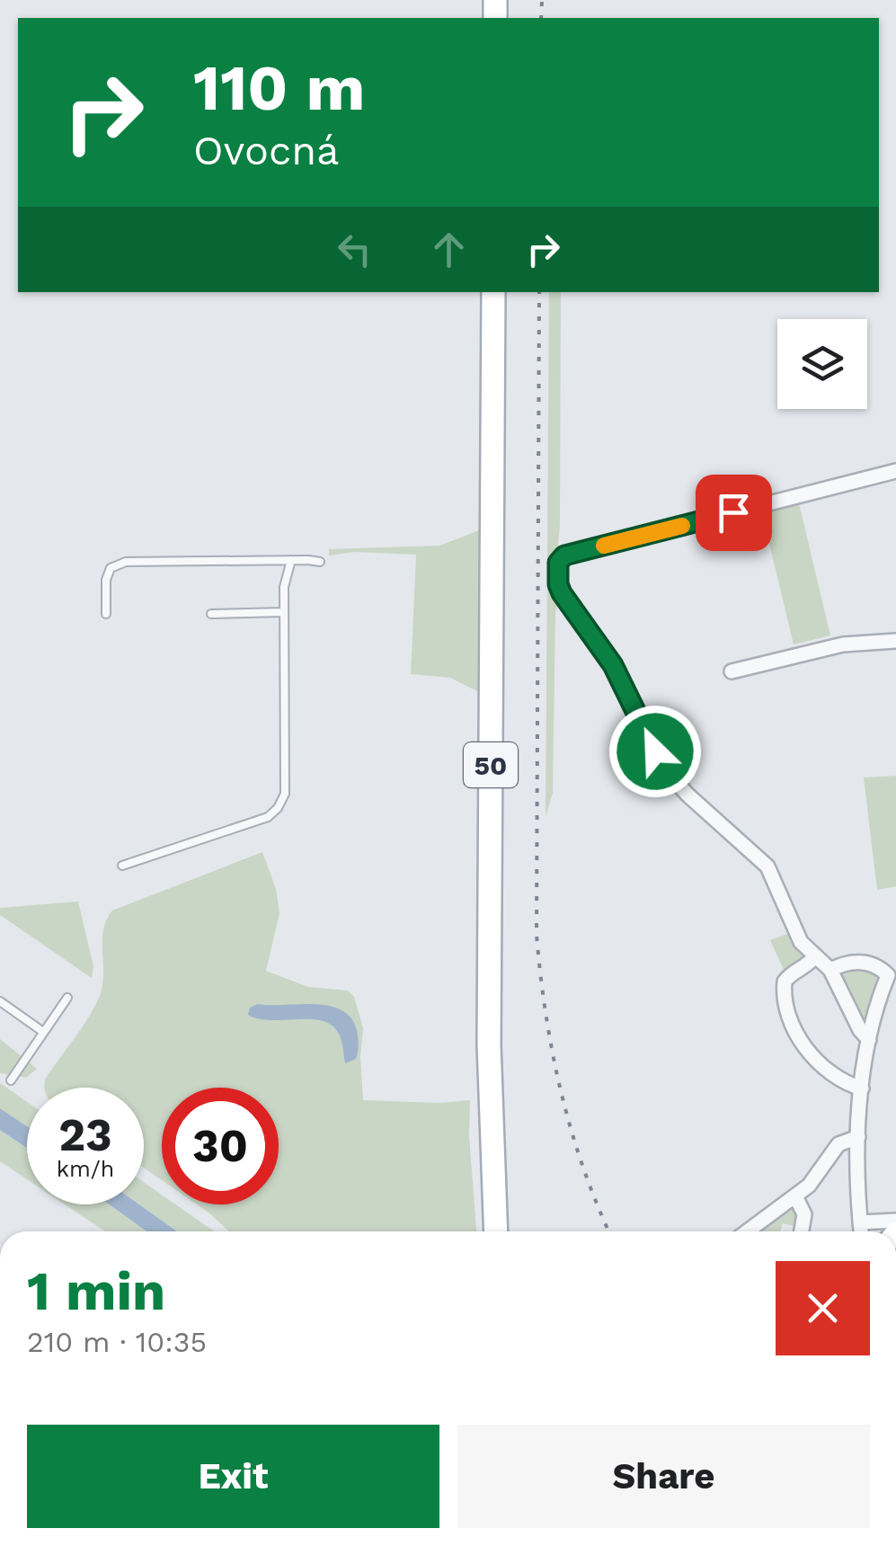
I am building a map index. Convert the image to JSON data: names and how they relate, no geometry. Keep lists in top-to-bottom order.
{
  "streets": {
    "main road": ["50"]
  },
  "page": {
    "turn": ["110 m", "Ovocná"],
    "speed": "23 km/h",
    "limit": "30",
    "heading": ["1 min", "210 m · 10:35"],
    "buttons": ["Exit", "Share"]
  }
}
